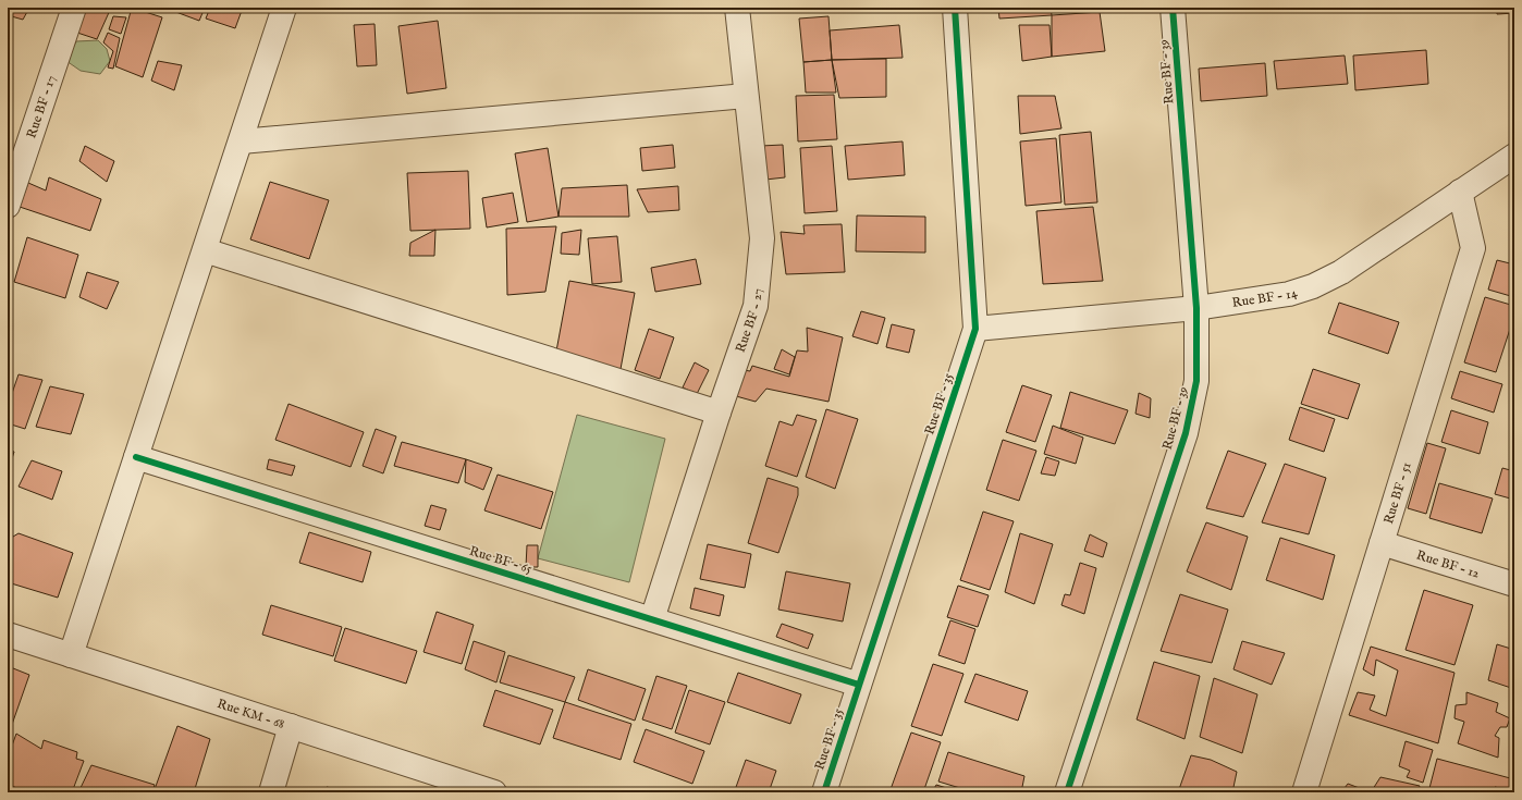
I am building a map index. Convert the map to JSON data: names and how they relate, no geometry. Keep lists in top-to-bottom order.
{
  "streets": {
    "street": [
      "Rue BF - 39",
      "Rue BF - 17",
      "Rue BF - 14",
      "Rue BF - 27",
      "Rue BF - 35",
      "Rue BF - 51",
      "Rue BF - 65",
      "Rue BF - 12",
      "Rue KM - 68"
    ]
  },
  "crossings": [
    ["Rue BF - 39", "Rue BF - 14"],
    ["Rue BF - 14", "Rue BF - 35"],
    ["Rue BF - 14", "Rue BF - 51"],
    ["Rue BF - 27", "Rue BF - 65"],
    ["Rue BF - 35", "Rue BF - 65"],
    ["Rue BF - 51", "Rue BF - 12"]
  ]
}
